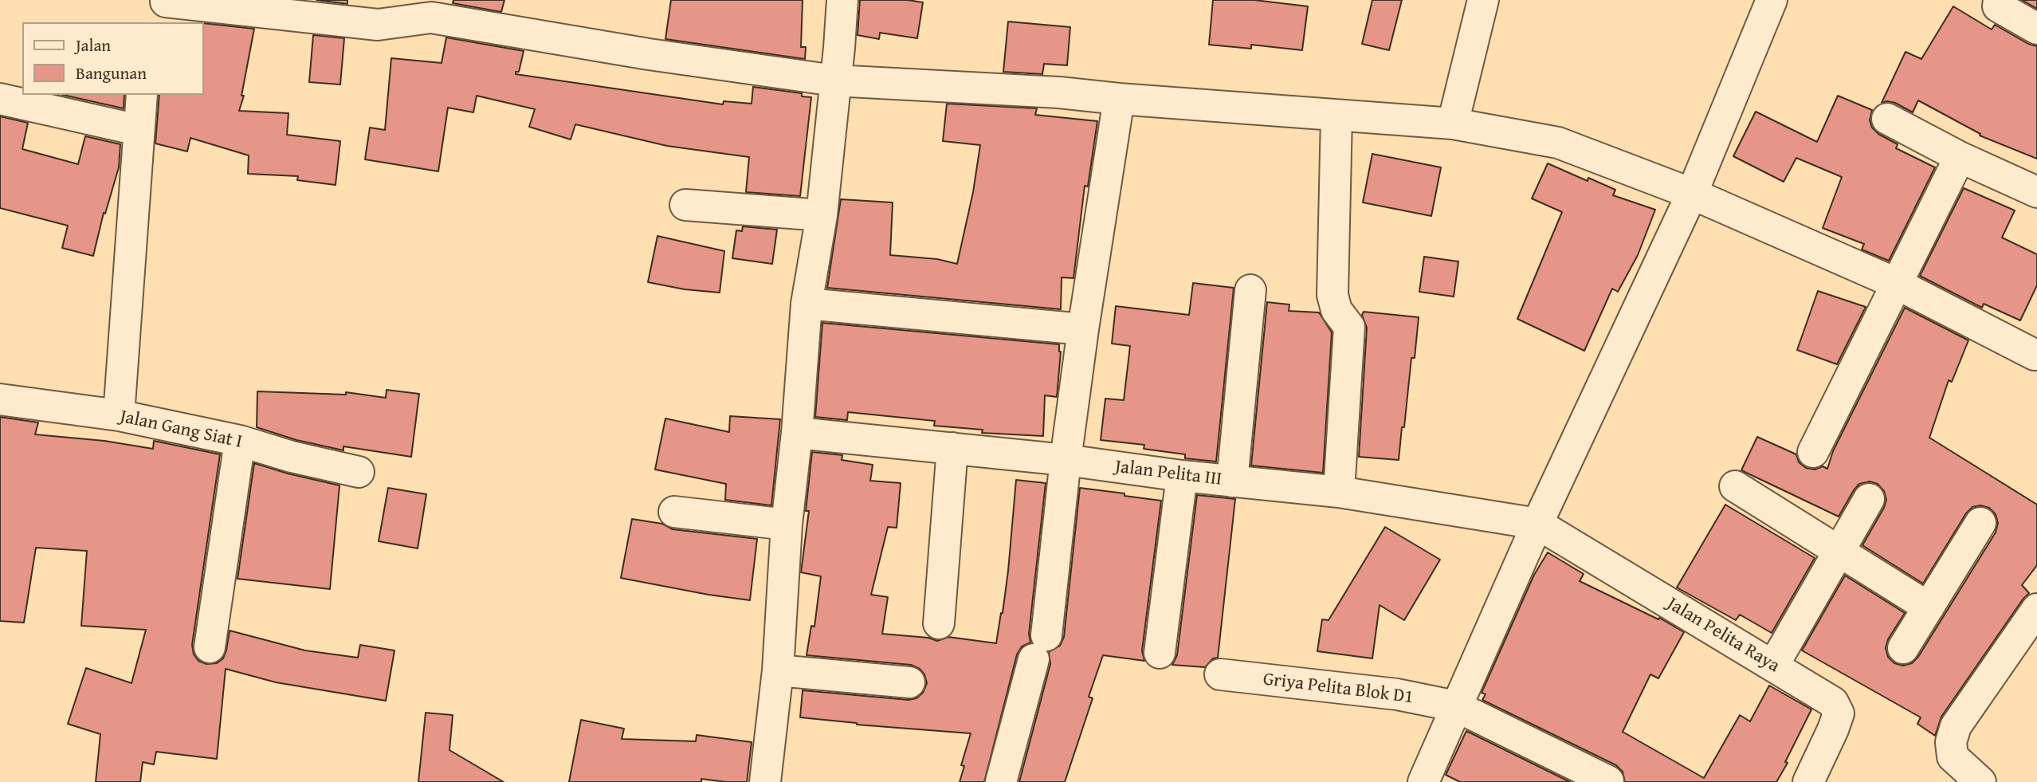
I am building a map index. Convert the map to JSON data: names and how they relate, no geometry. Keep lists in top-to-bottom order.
{
  "streets": {
    "street": [
      "Jalan Gang Siat I",
      "Jalan Pelita III",
      "Jalan Pelita Raya",
      "Griya Pelita Blok D1"
    ]
  },
  "crossings": [
    ["Jalan Pelita III", "Jalan Pelita Raya"]
  ],
  "legend": ["Jalan", "Bangunan"]
}
